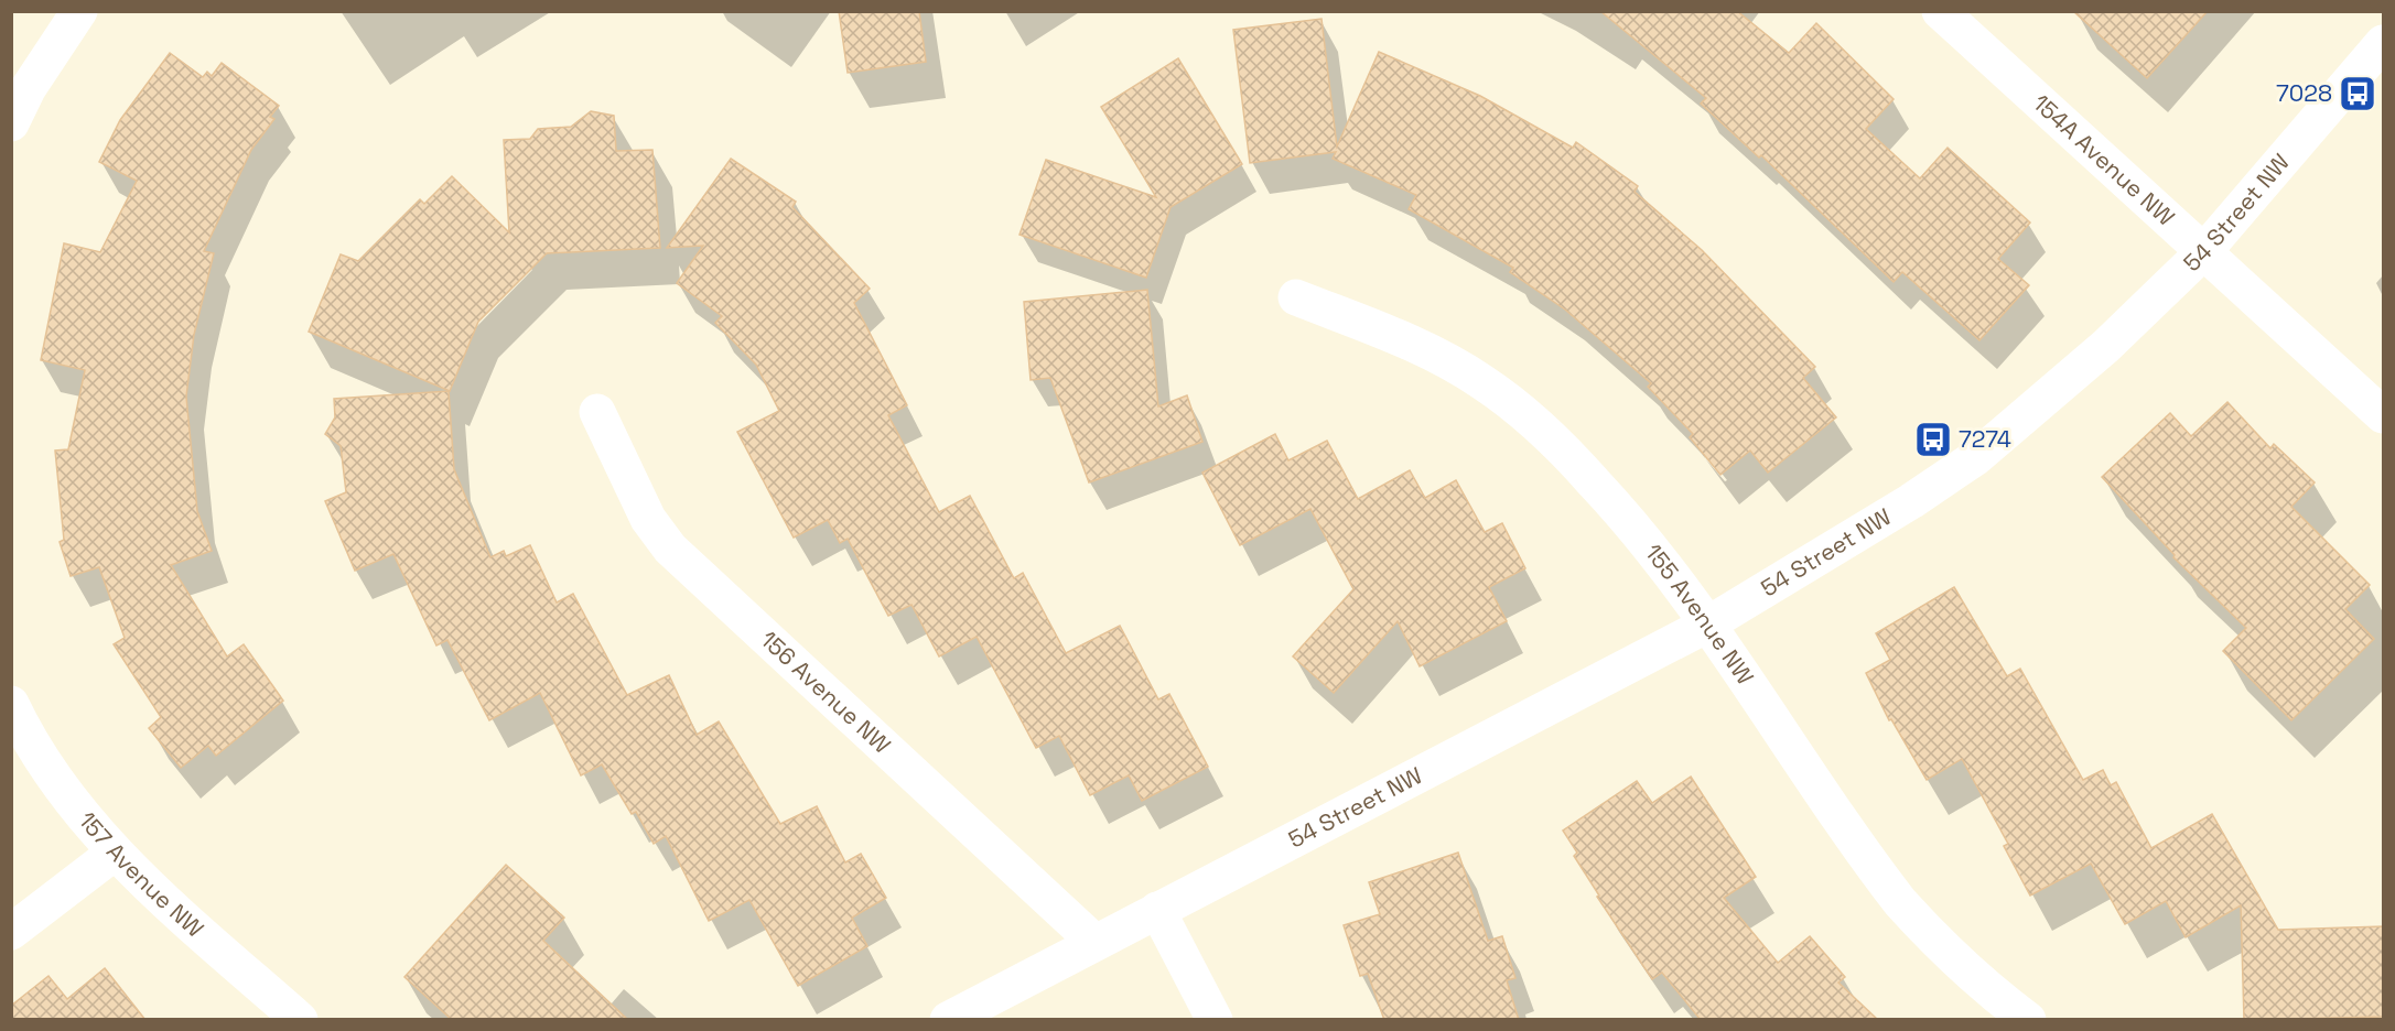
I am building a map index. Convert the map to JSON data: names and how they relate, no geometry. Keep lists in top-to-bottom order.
{
  "streets": {
    "street": [
      "154A Avenue NW",
      "54 Street NW",
      "155 Avenue NW",
      "156 Avenue NW",
      "157 Avenue NW"
    ]
  },
  "crossings": [
    ["154A Avenue NW", "54 Street NW"],
    ["54 Street NW", "155 Avenue NW"],
    ["54 Street NW", "156 Avenue NW"]
  ],
  "places": {
    "bus stop": ["7028", "7274"]
  }
}
